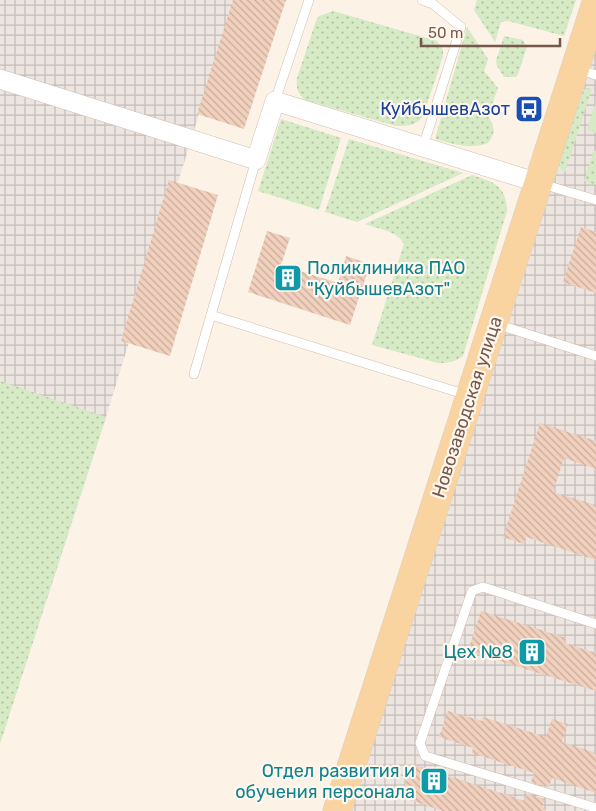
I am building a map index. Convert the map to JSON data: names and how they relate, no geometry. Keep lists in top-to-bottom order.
{
  "streets": {
    "main road": ["Новозаводская улица"]
  },
  "places": {
    "bus stop": ["КуйбышевАзот"],
    "building": ["Поликлиника ПАО \"КуйбышевАзот\"", "Цех №8", "Отдел развития и обучения персонала"]
  },
  "scale_bar": "50 m"
}
